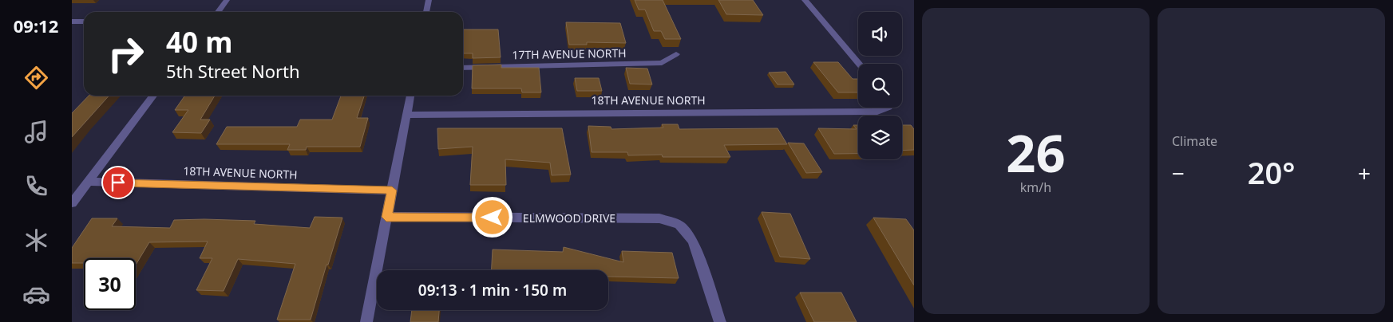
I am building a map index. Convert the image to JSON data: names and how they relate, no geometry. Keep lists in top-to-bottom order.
{
  "streets": {
    "street": ["17TH AVENUE NORTH", "18TH AVENUE NORTH", "ELMWOOD DRIVE"]
  },
  "page": {
    "tabs": "09:12",
    "tile": [
      ["26", "km/h"],
      "Climate"
    ],
    "turn": ["40 m", "5th Street North"],
    "heat": ["−", "20°", "+"],
    "limit": "30",
    "trip": "09:13 · 1 min · 150 m"
  }
}
